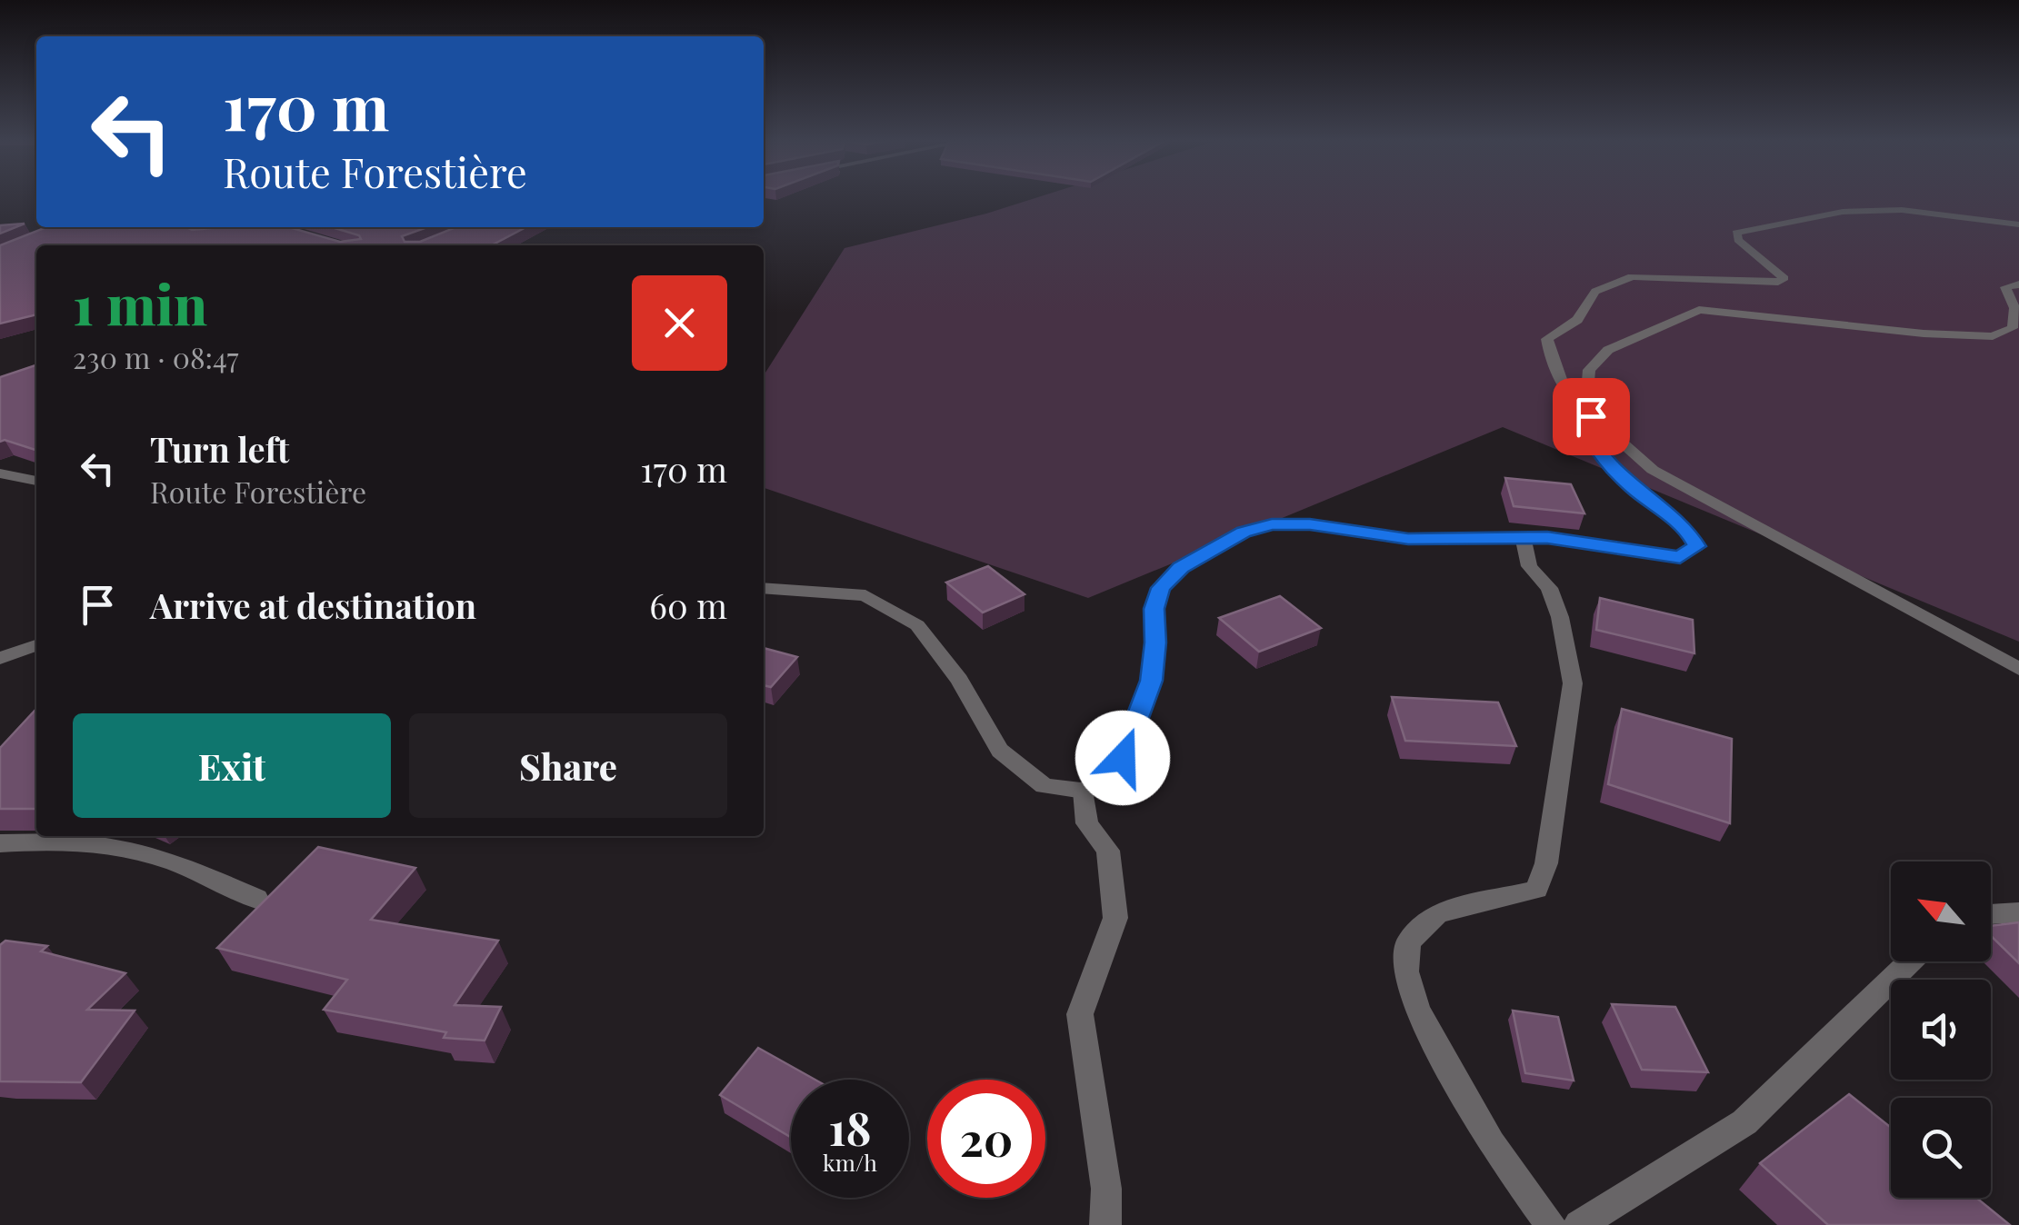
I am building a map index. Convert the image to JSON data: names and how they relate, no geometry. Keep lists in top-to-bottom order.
{
  "north": "top left",
  "page": {
    "turn": ["170 m", "Route Forestière"],
    "heading": ["1 min", "230 m · 08:47"],
    "list": [
      {
        "name": "Turn left",
        "note": "Route Forestière",
        "value": "170 m"
      },
      {
        "name": "Arrive at destination",
        "value": "60 m"
      }
    ],
    "buttons": ["Exit", "Share"],
    "speed": "18 km/h",
    "limit": "20"
  }
}
